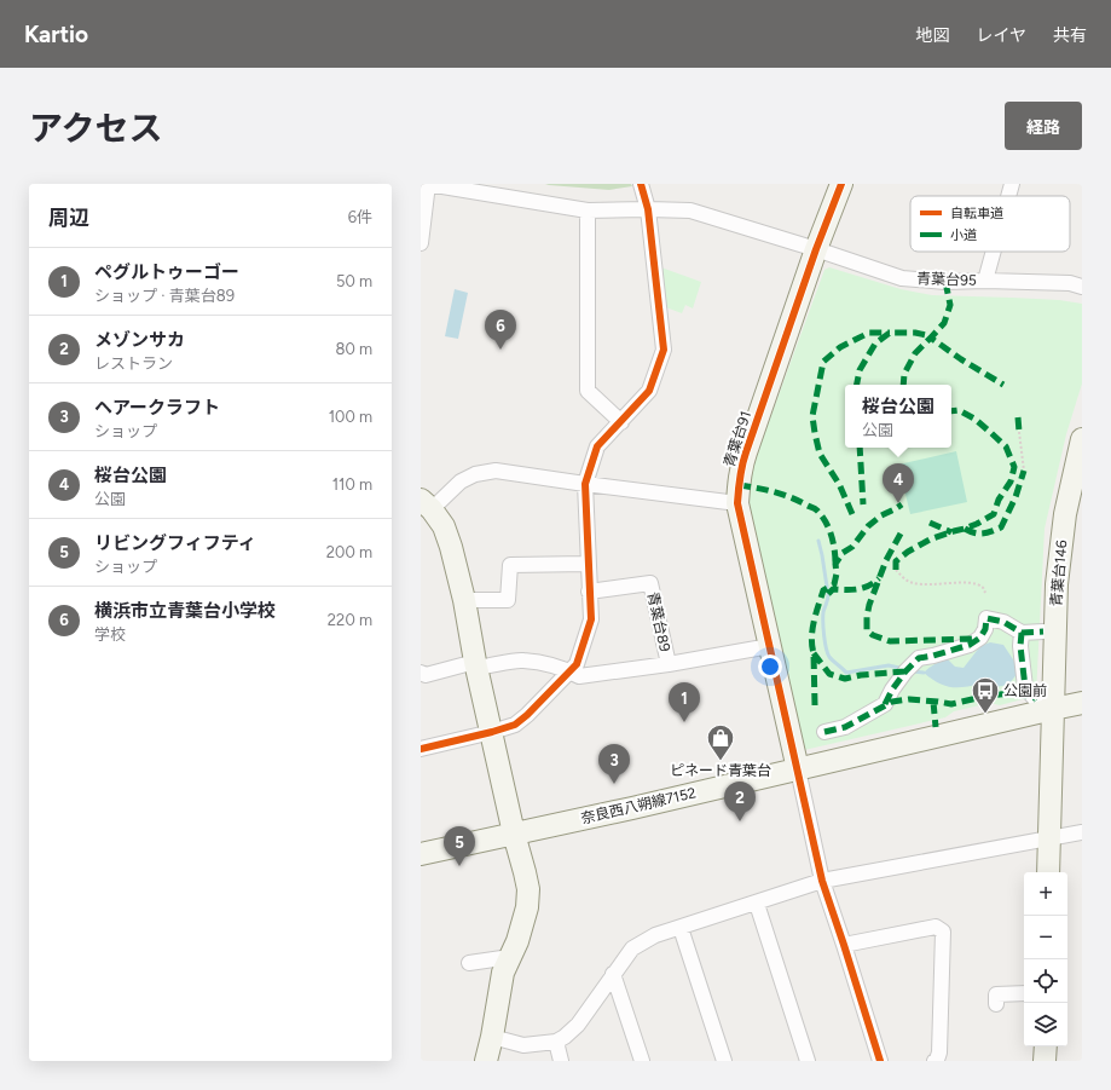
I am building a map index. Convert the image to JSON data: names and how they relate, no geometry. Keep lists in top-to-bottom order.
{
  "streets": {
    "street": [
      "青葉台95",
      "青葉台91",
      "青葉台146",
      "青葉台89",
      "奈良西八朔線7152"
    ]
  },
  "crossings": [
    ["青葉台95", "青葉台91"],
    ["青葉台91", "奈良西八朔線7152"],
    ["青葉台146", "奈良西八朔線7152"]
  ],
  "places": {
    "bus stop": ["公園前"],
    "shop": ["ピネード青葉台"]
  },
  "legend": ["自転車道", "小道"],
  "page": {
    "header": "Kartio",
    "nav": ["地図", "レイヤ", "共有"],
    "title": "アクセス",
    "buttons": "経路",
    "heading": ["周辺", "6件"],
    "list": [
      {
        "mark": "1",
        "name": "ペグルトゥーゴー",
        "note": "ショップ · 青葉台89",
        "value": "50 m"
      },
      {
        "mark": "2",
        "name": "メゾンサカ",
        "note": "レストラン",
        "value": "80 m"
      },
      {
        "mark": "3",
        "name": "ヘアークラフト",
        "note": "ショップ",
        "value": "100 m"
      },
      {
        "mark": "4",
        "name": "桜台公園",
        "note": "公園",
        "value": "110 m"
      },
      {
        "mark": "5",
        "name": "リビングフィフティ",
        "note": "ショップ",
        "value": "200 m"
      },
      {
        "mark": "6",
        "name": "横浜市立青葉台小学校",
        "note": "学校",
        "value": "220 m"
      }
    ],
    "pins": [
      "6",
      "4",
      "1",
      "3",
      "2",
      "5"
    ],
    "popup": ["桜台公園", "公園"],
    "map_buttons": ["+", "−"]
  }
}
